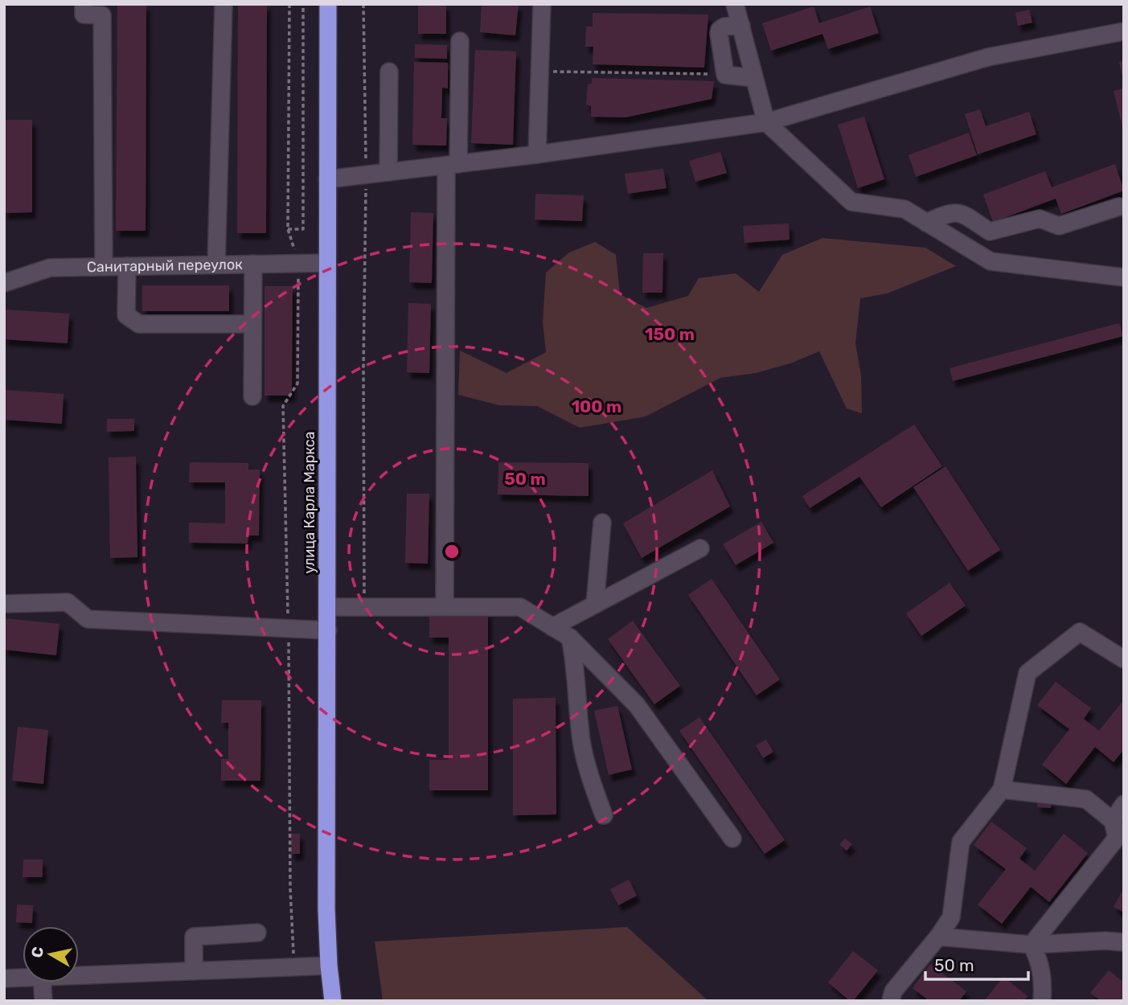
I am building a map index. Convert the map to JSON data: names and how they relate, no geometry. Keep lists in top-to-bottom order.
{
  "streets": {
    "highway": ["улица Карла Маркса"],
    "street": ["Санитарный переулок"]
  },
  "crossings": [
    ["Санитарный переулок", "улица Карла Маркса"]
  ],
  "scale_bar": "50 m",
  "north": "left",
  "rings": ["150 m", "100 m", "50 m"]
}
